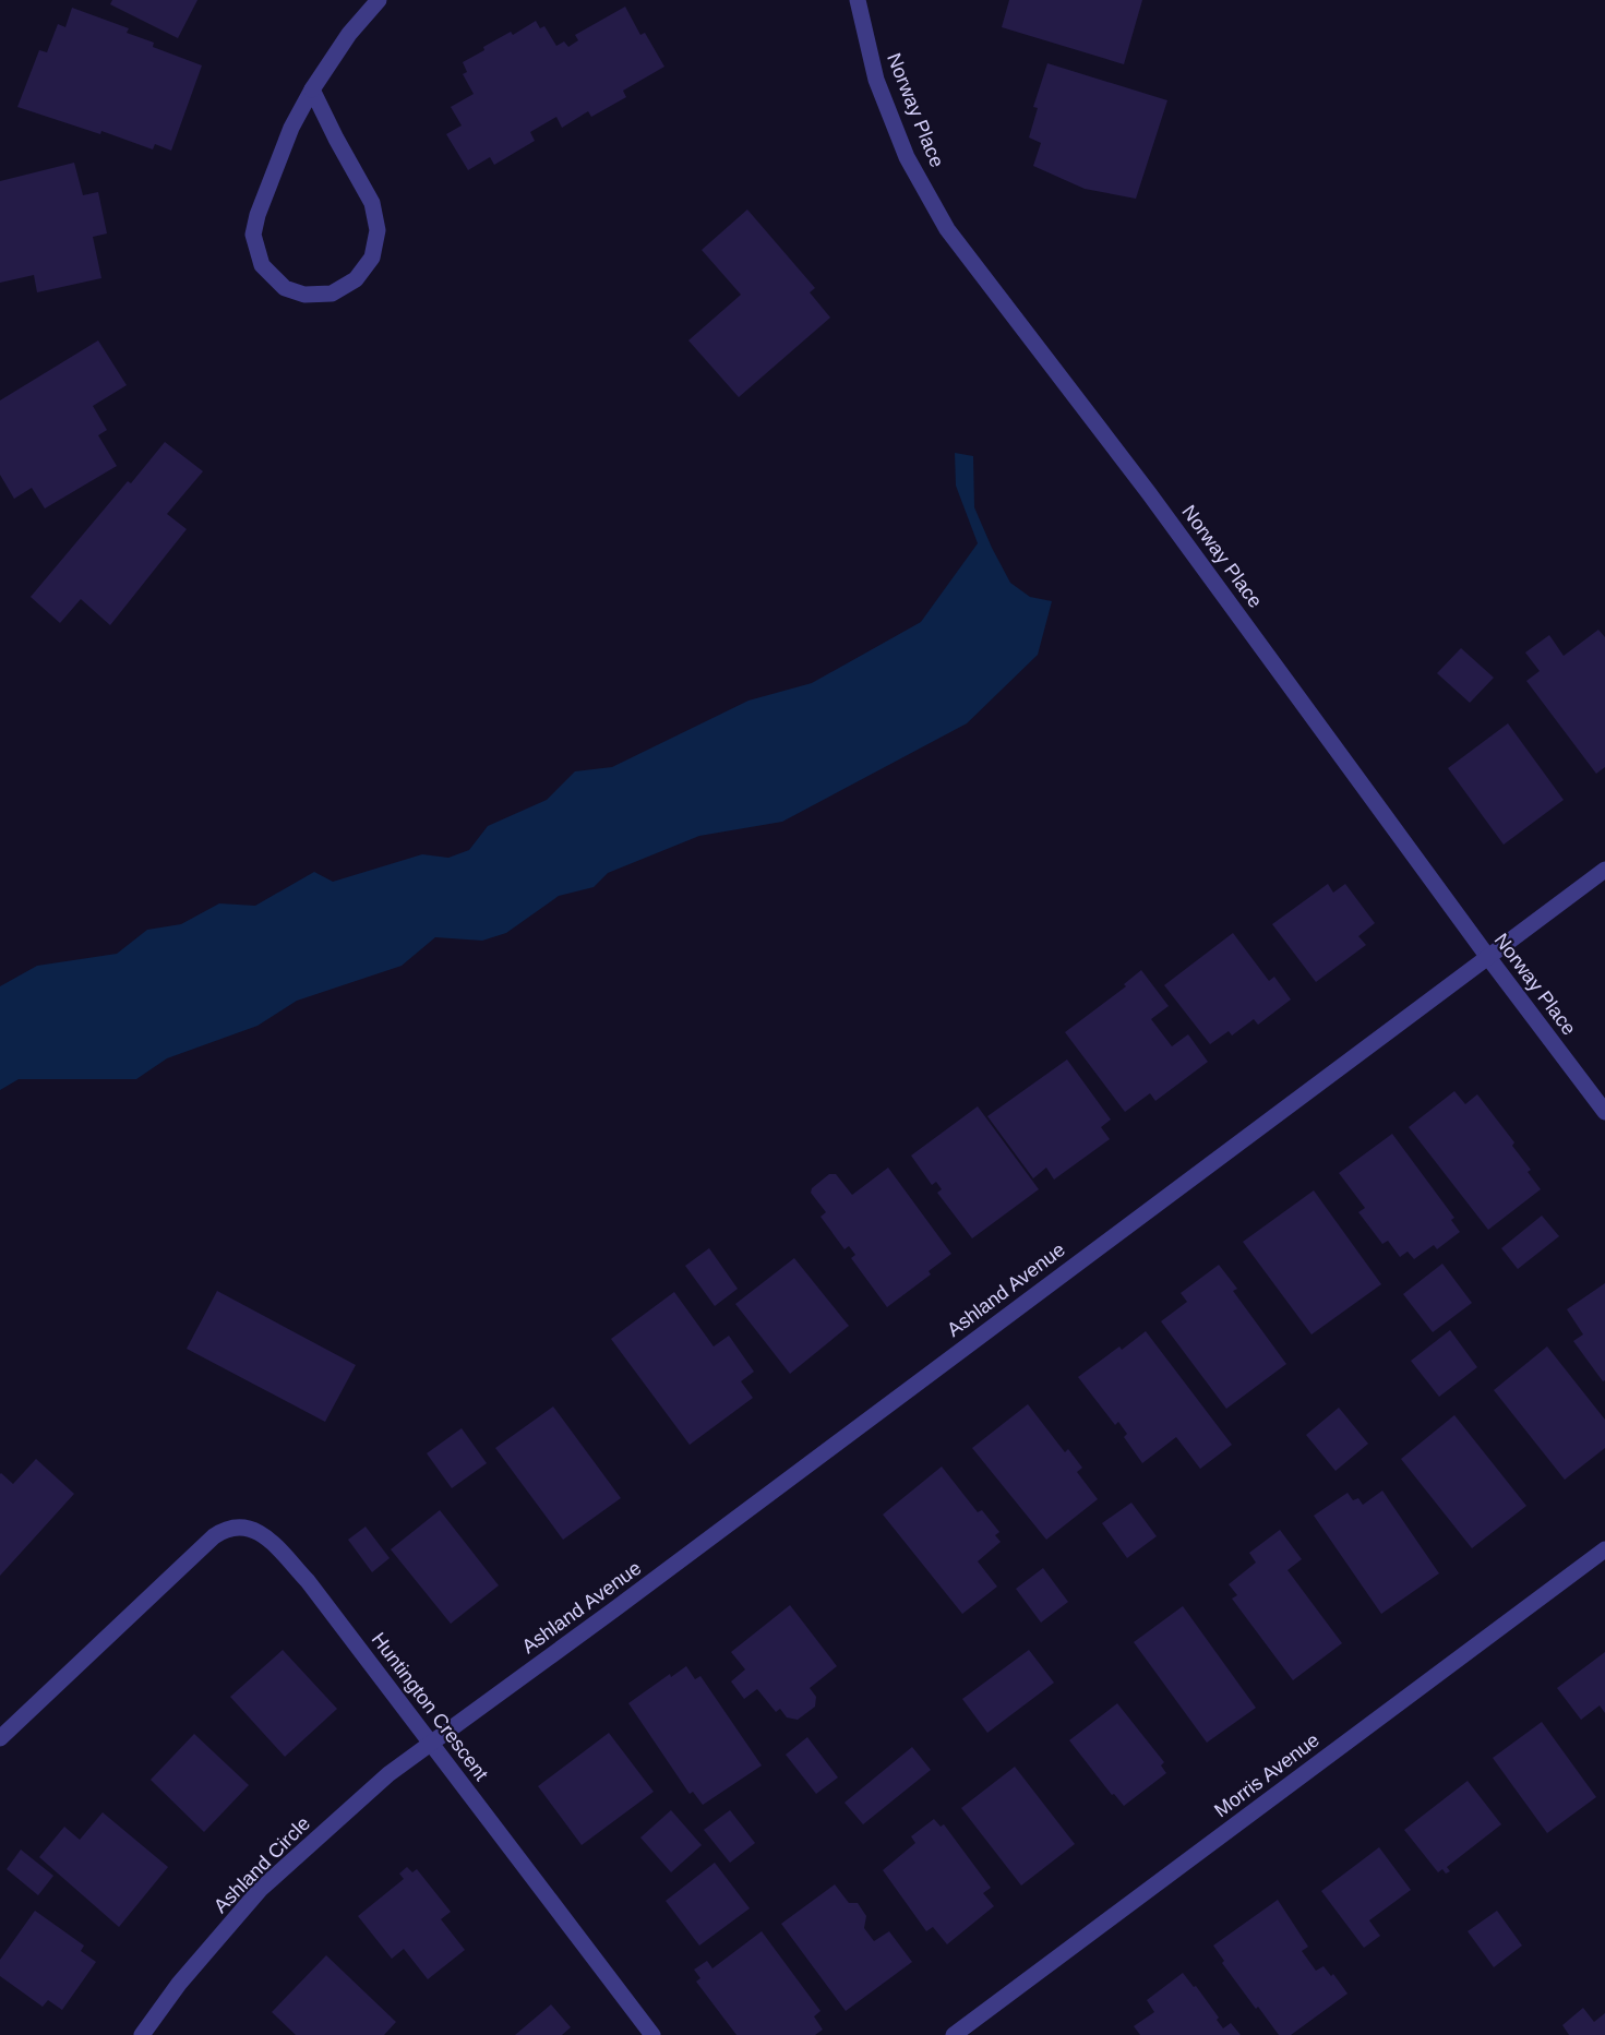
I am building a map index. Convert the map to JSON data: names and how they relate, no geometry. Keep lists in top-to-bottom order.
{
  "streets": {
    "street": [
      "Norway Place",
      "Ashland Avenue",
      "Huntington Crescent",
      "Morris Avenue",
      "Ashland Circle"
    ]
  },
  "crossings": [
    ["Norway Place", "Ashland Avenue"],
    ["Ashland Avenue", "Huntington Crescent"],
    ["Ashland Avenue", "Ashland Circle"],
    ["Huntington Crescent", "Ashland Circle"]
  ]
}
